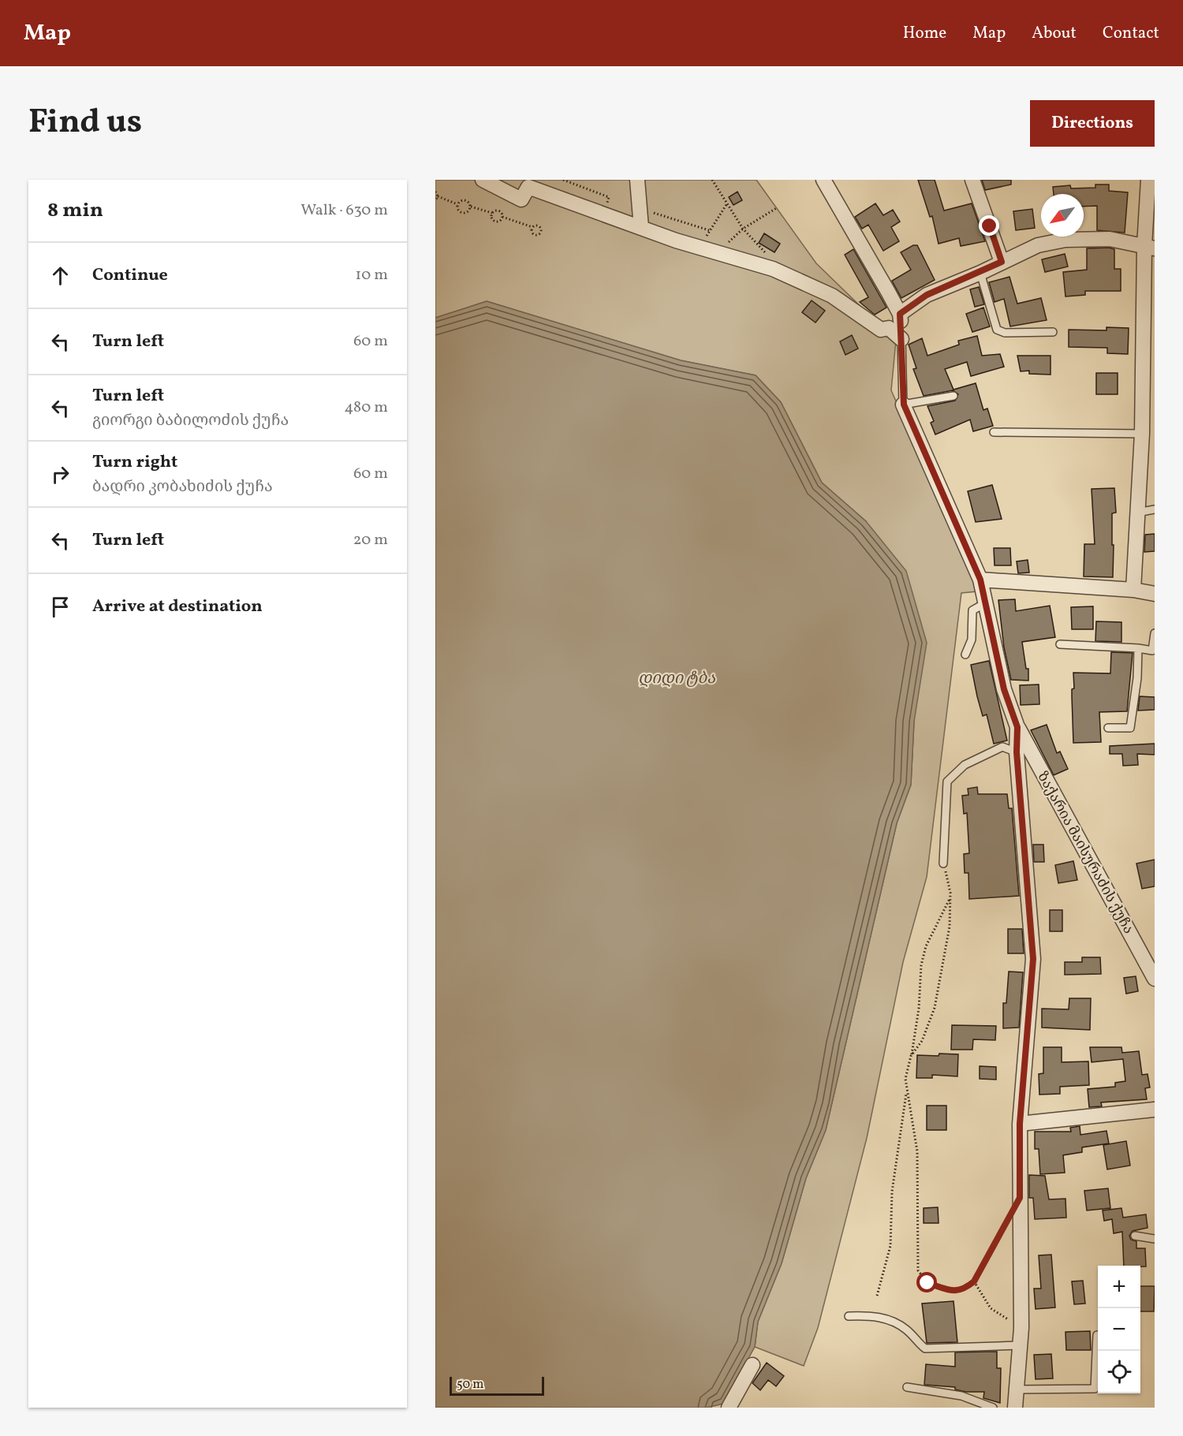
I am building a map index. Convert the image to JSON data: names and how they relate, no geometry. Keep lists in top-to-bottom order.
{
  "streets": {
    "street": ["ზაქარია მაისურაძის ქუჩა"]
  },
  "water": ["დიდი ტბა"],
  "scale_bar": "50 m",
  "north": "bottom left",
  "page": {
    "header": "Map",
    "nav": [
      "Home",
      "Map",
      "About",
      "Contact"
    ],
    "title": "Find us",
    "buttons": "Directions",
    "heading": ["8 min", "Walk · 630 m"],
    "list": [
      ["Continue", "10 m"],
      ["Turn left", "60 m"],
      ["Turn left", "გიორგი ბაბილოძის ქუჩა", "480 m"],
      ["Turn right", "ბადრი კობახიძის ქუჩა", "60 m"],
      ["Turn left", "20 m"],
      "Arrive at destination"
    ],
    "map_buttons": ["+", "−"],
    "scale": "50 m"
  }
}
